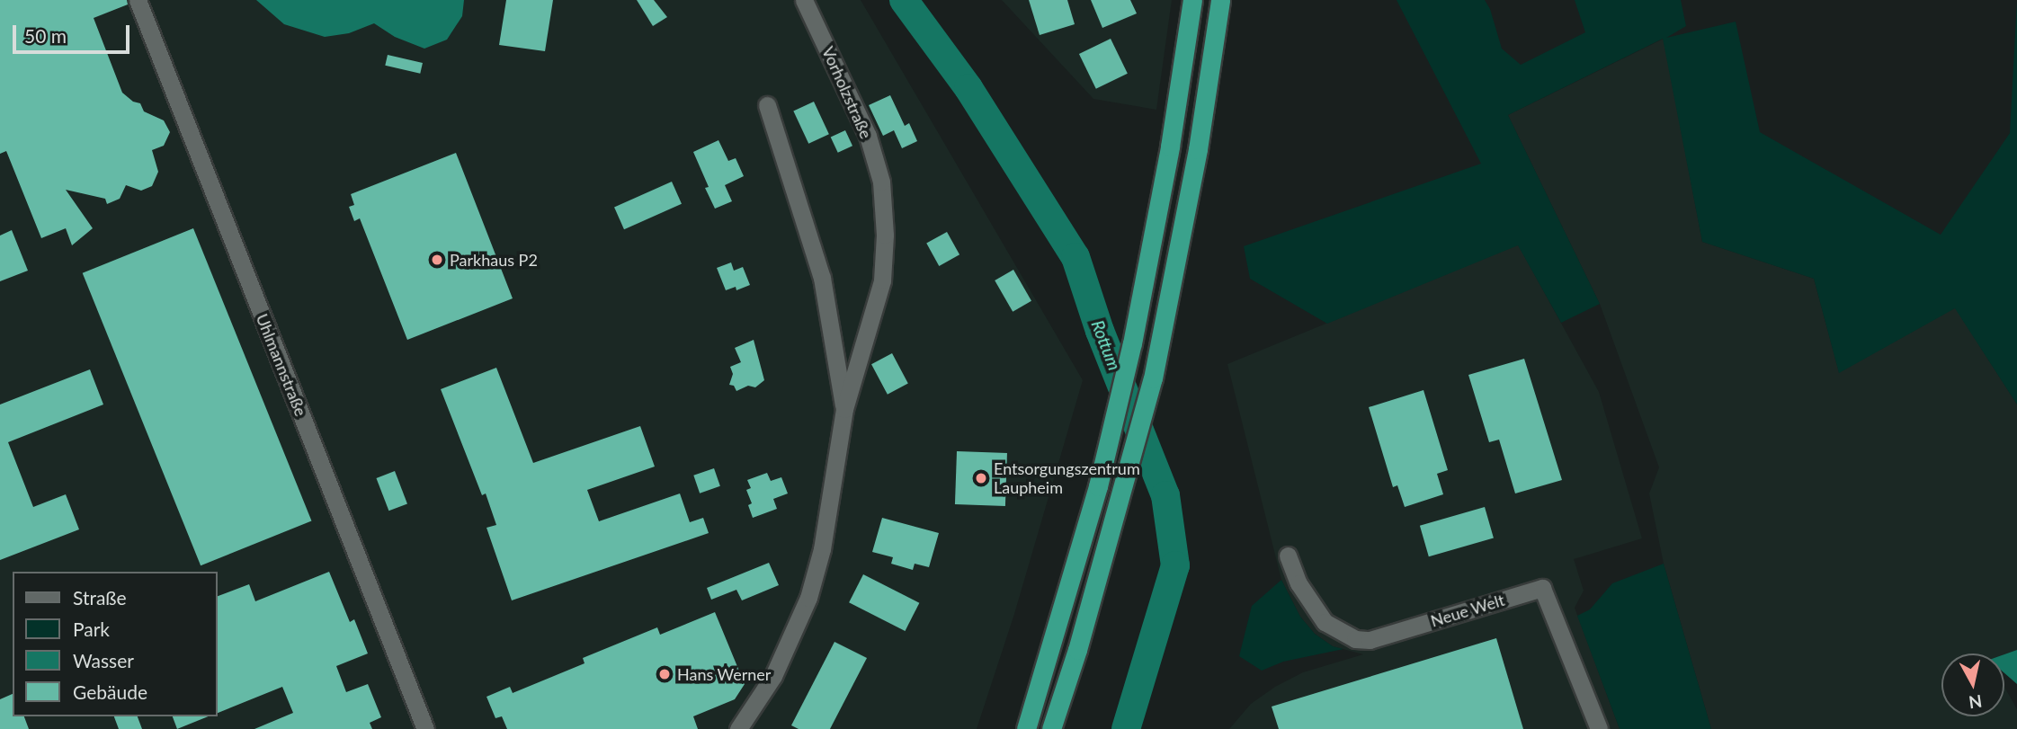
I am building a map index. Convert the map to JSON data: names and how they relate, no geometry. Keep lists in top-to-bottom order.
{
  "streets": {
    "street": ["Vorholzstraße", "Uhlmannstraße", "Neue Welt"]
  },
  "water": ["Rottum"],
  "places": ["Parkhaus P2", "Entsorgungszentrum Laupheim", "Hans Werner"],
  "legend": [
    "Straße",
    "Park",
    "Wasser",
    "Gebäude"
  ],
  "scale_bar": "50 m",
  "north": "bottom"
}
